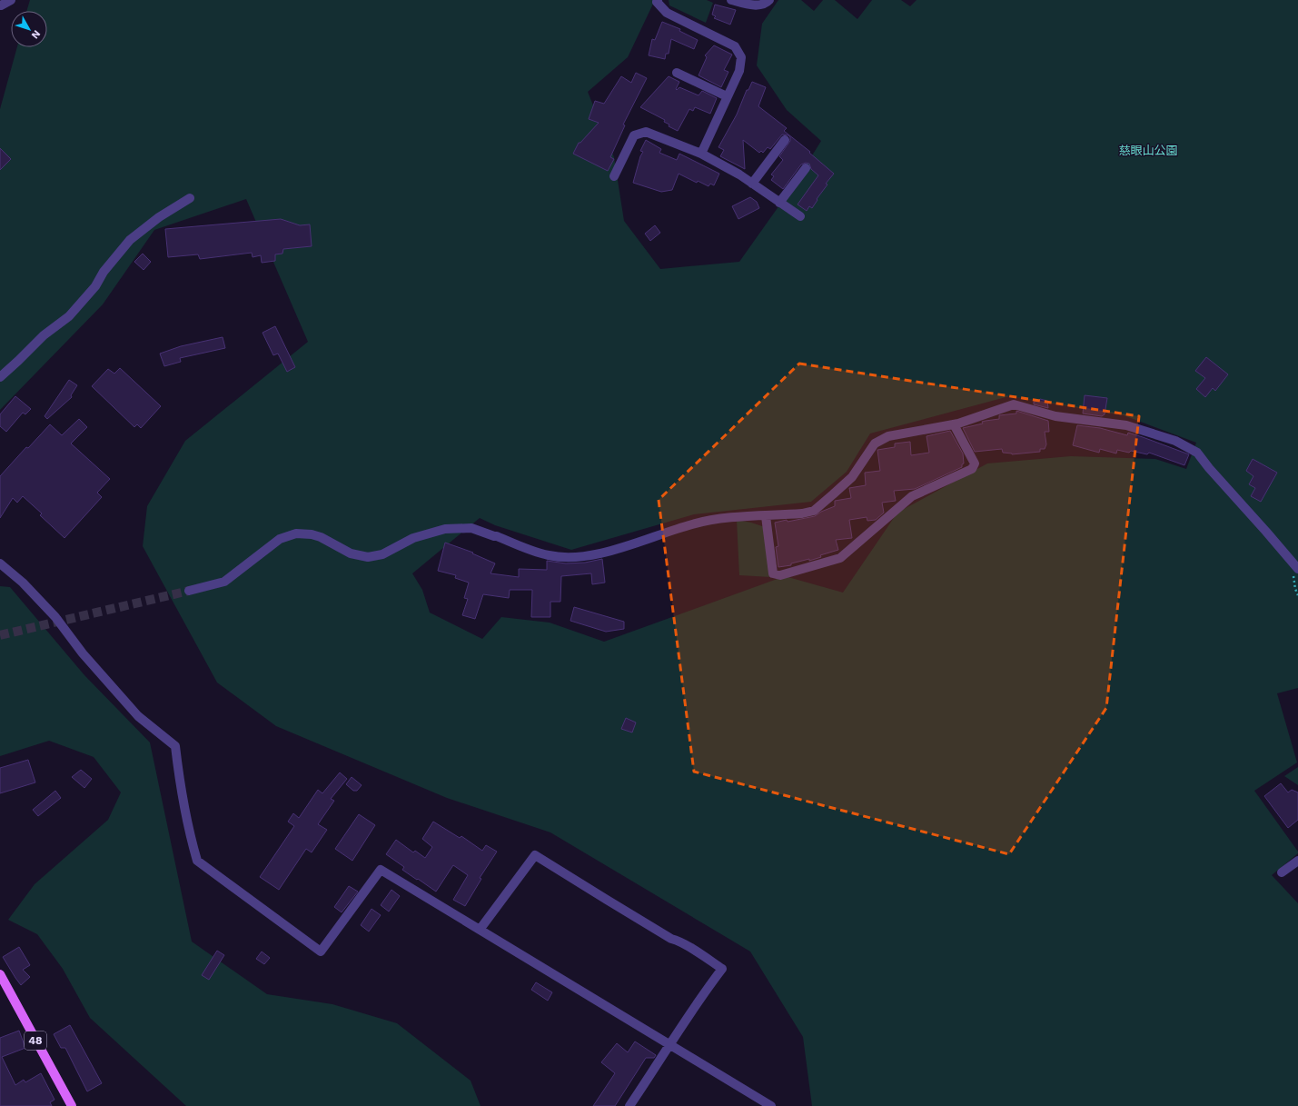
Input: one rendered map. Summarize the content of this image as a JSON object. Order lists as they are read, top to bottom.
{
  "streets": {
    "main road": ["48"]
  },
  "parks": ["慈眼山公園"],
  "north": "bottom right"
}
